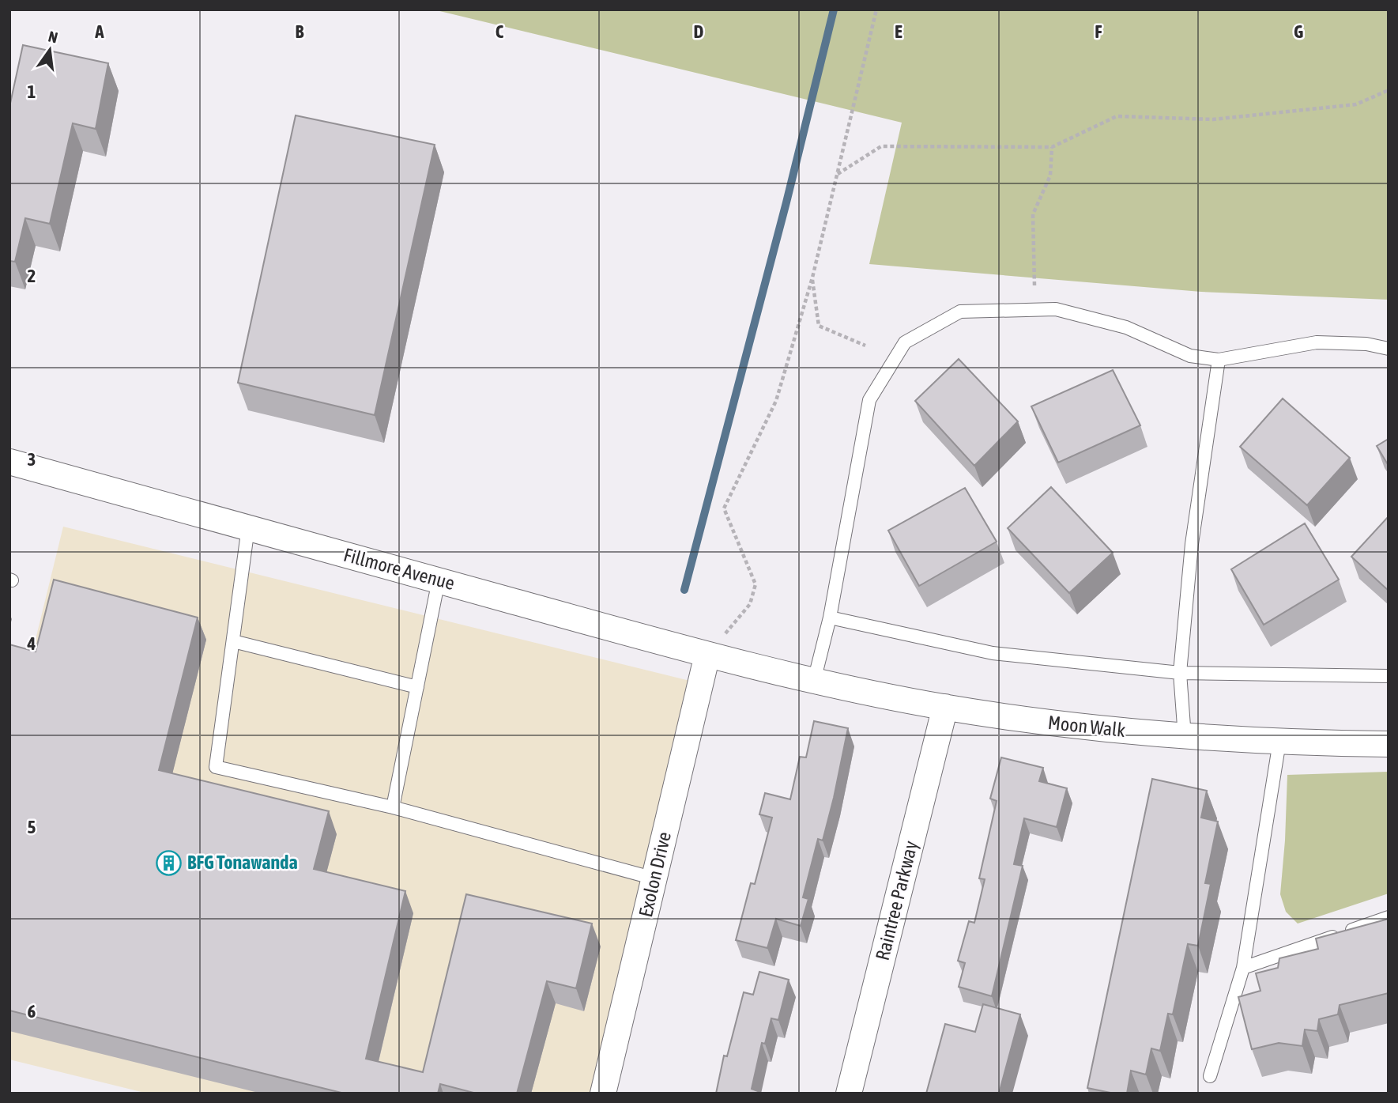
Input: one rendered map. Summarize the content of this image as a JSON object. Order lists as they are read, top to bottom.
{
  "streets": {
    "street": [
      "Fillmore Avenue",
      "Moon Walk",
      "Exolon Drive",
      "Raintree Parkway"
    ]
  },
  "crossings": [
    ["Fillmore Avenue", "Moon Walk"],
    ["Fillmore Avenue", "Exolon Drive"],
    ["Moon Walk", "Raintree Parkway"]
  ],
  "places": {
    "building": ["BFG Tonawanda"]
  },
  "north": "top",
  "grid": {
    "columns": [
      "A",
      "B",
      "C",
      "D",
      "E",
      "F",
      "G"
    ],
    "rows": [
      "1",
      "2",
      "3",
      "4",
      "5",
      "6"
    ]
  }
}
